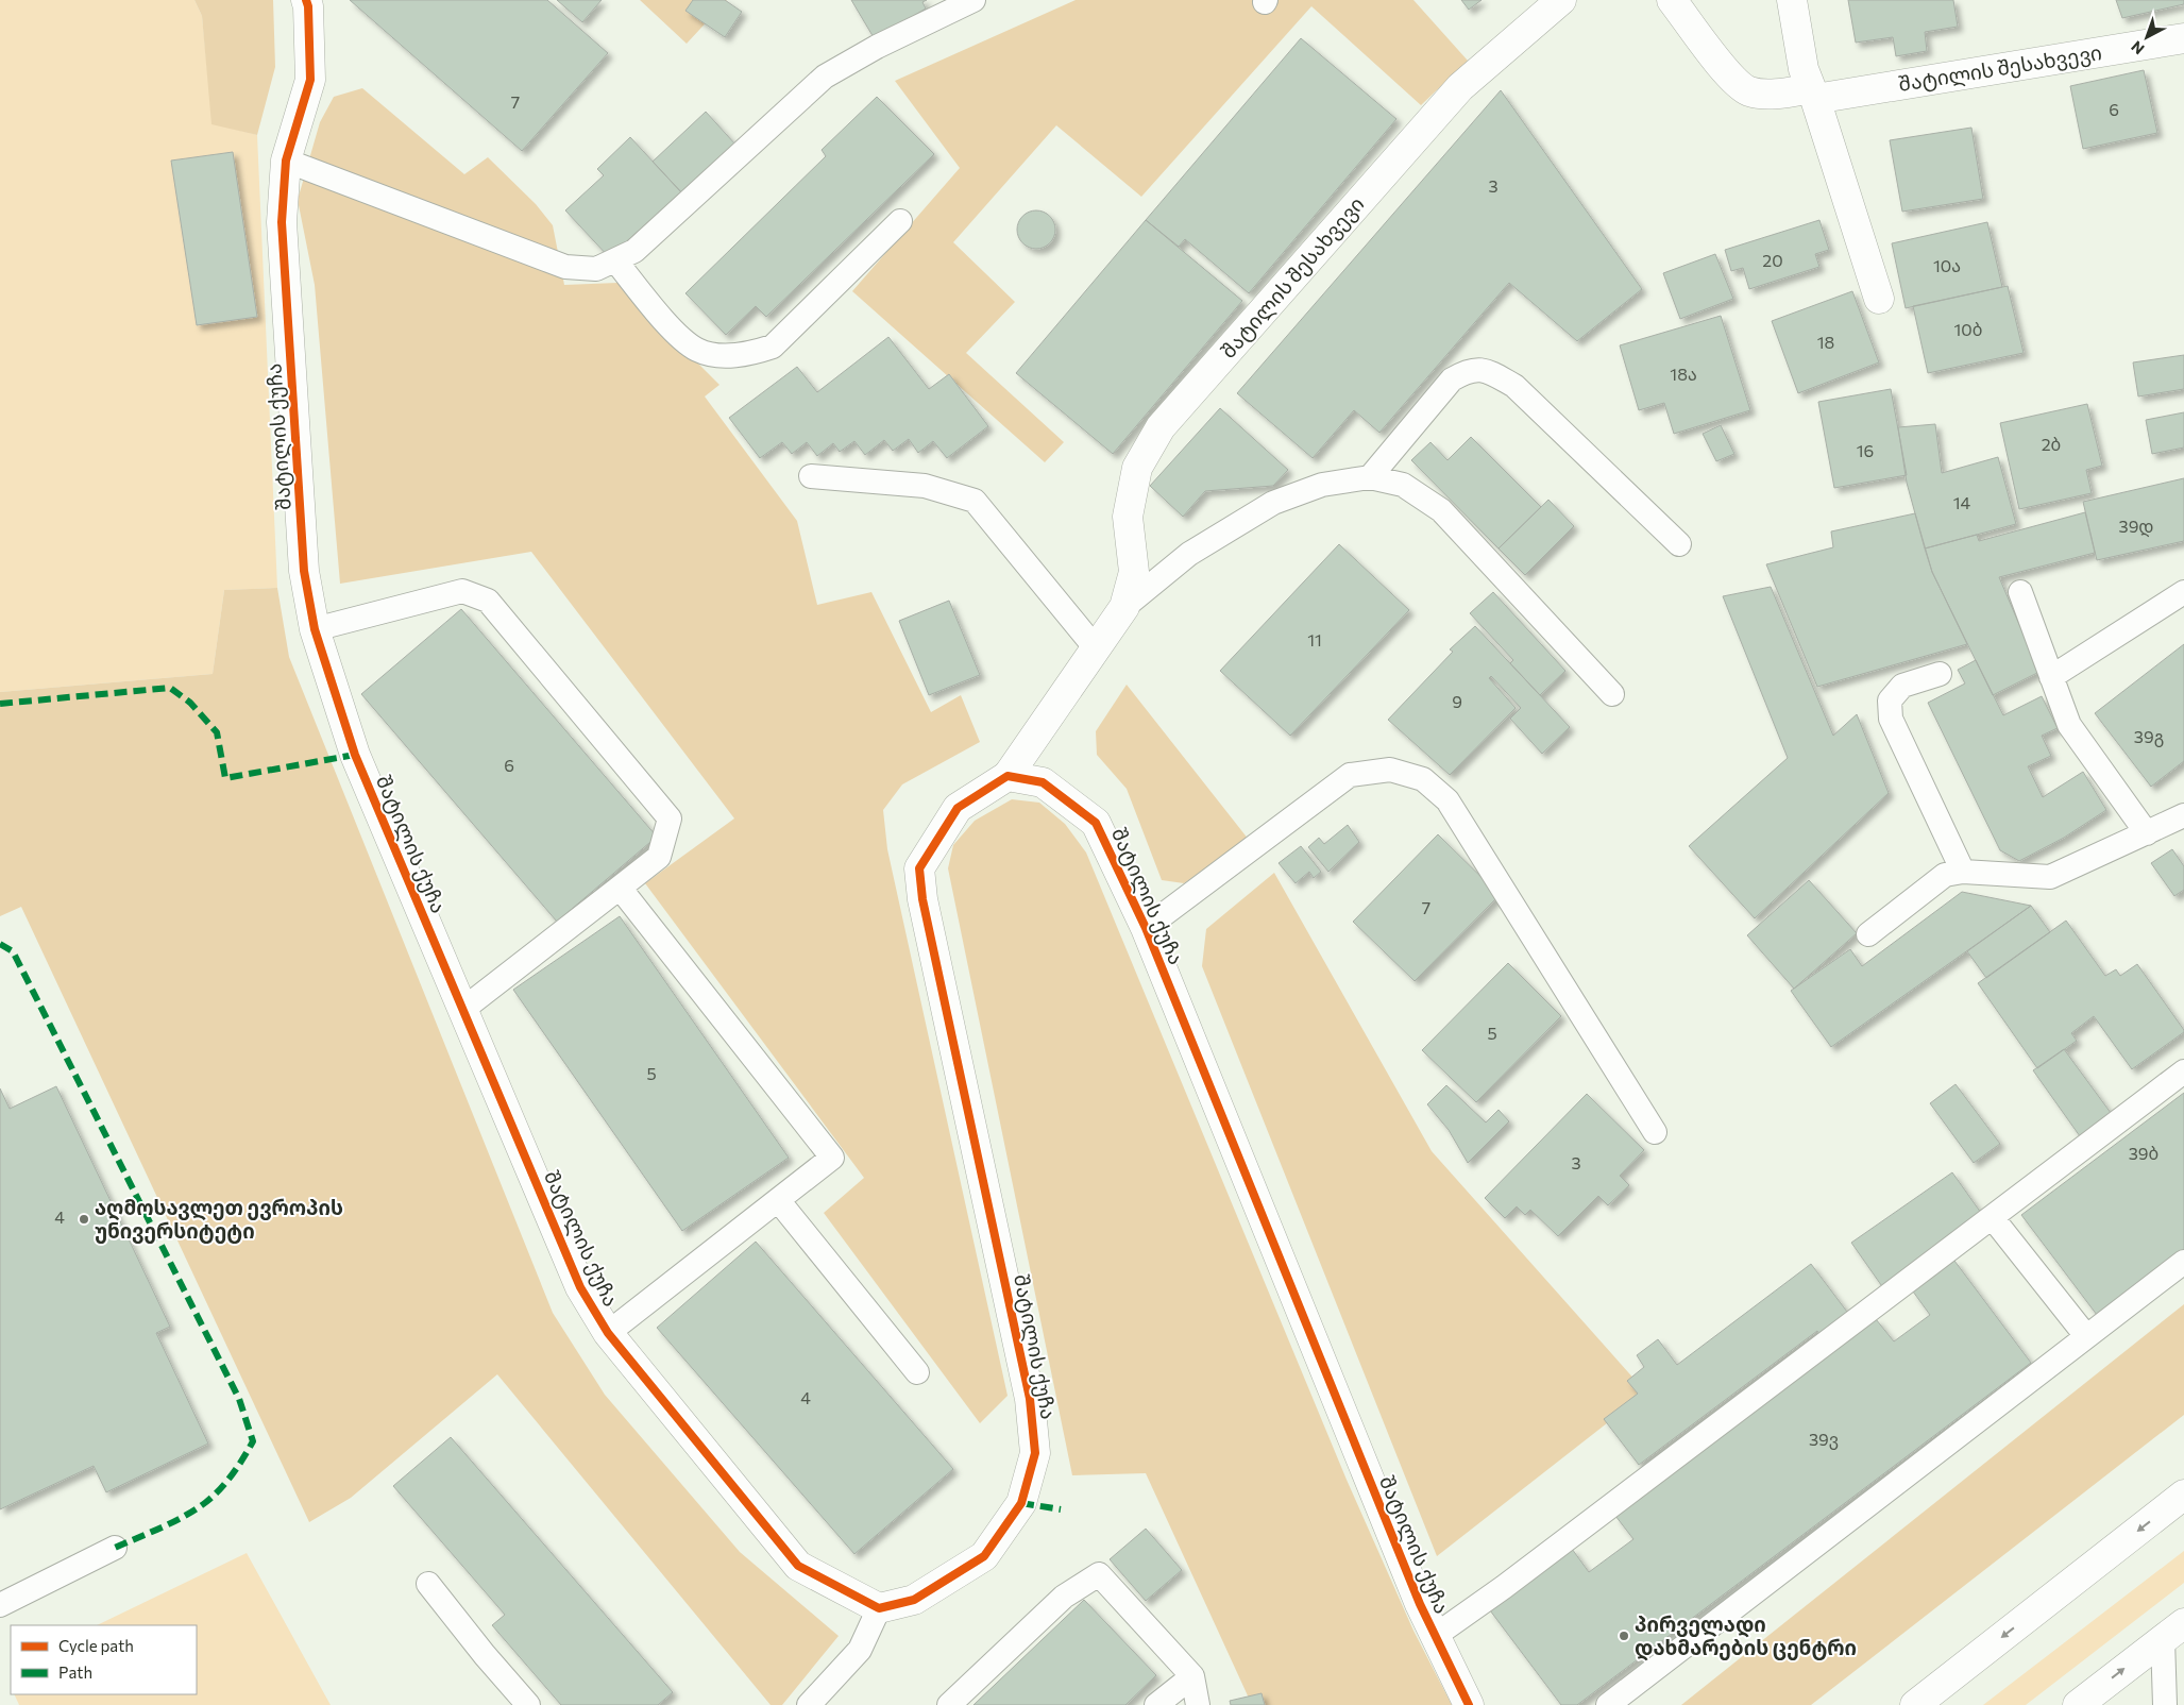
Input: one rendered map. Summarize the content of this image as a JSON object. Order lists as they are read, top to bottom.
{
  "streets": {
    "street": ["შატილის შესახვევი", "შატილის ქუჩა"]
  },
  "crossings": [
    ["შატილის შესახვევი", "შატილის ქუჩა"]
  ],
  "places": ["აღმოსავლეთ ევროპის უნივერსიტეტი", "პირველადი დახმარების ცენტრი"],
  "house_numbers": [
    "7",
    "6",
    "3",
    "20",
    "10ა",
    "10ბ",
    "18",
    "18ა",
    "2ბ",
    "16",
    "14",
    "39დ",
    "11",
    "9",
    "39გ",
    "6",
    "7",
    "5",
    "5",
    "39ბ",
    "3",
    "4",
    "4",
    "39ვ"
  ],
  "legend": ["Cycle path", "Path"],
  "north": "bottom left"
}
